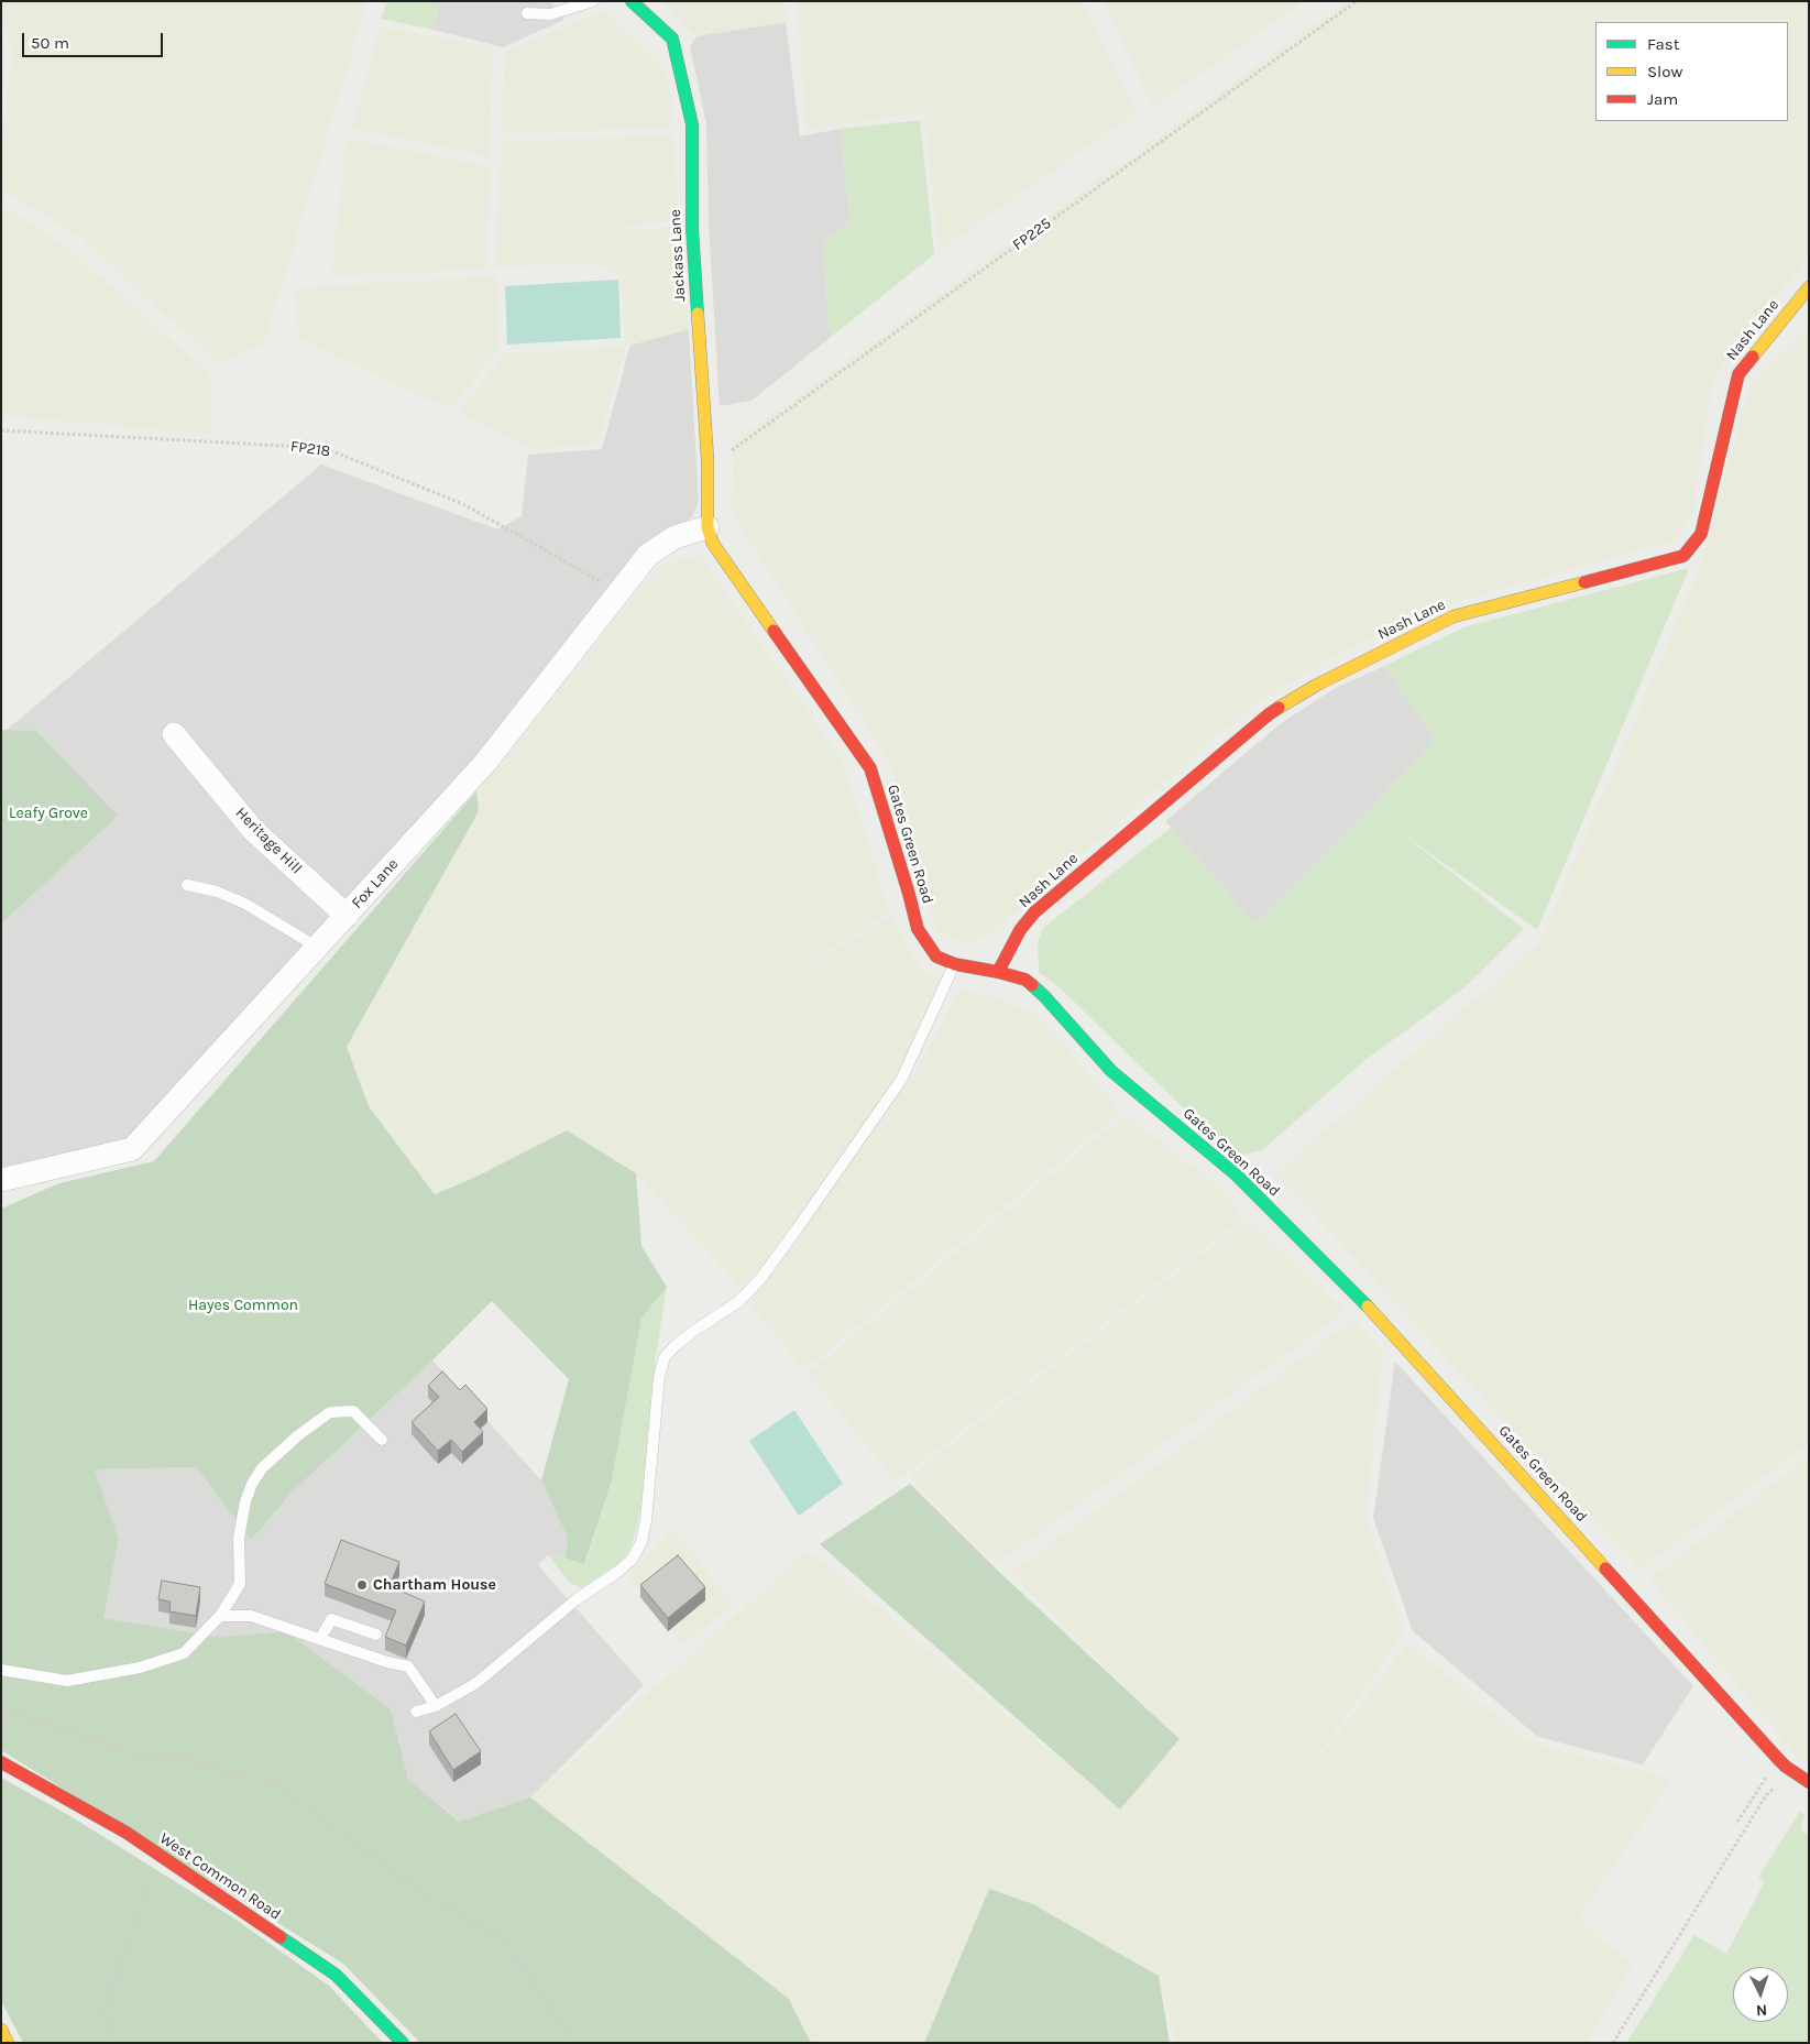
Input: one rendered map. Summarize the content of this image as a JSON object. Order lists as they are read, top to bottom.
{
  "streets": {
    "street": [
      "Jackass Lane",
      "Nash Lane",
      "Heritage Hill",
      "Gates Green Road",
      "Fox Lane",
      "West Common Road"
    ],
    "path": ["FP225", "FP218"]
  },
  "crossings": [
    ["FP225", "Jackass Lane"],
    ["Jackass Lane", "Gates Green Road"],
    ["Jackass Lane", "Fox Lane"],
    ["Nash Lane", "Gates Green Road"],
    ["FP218", "Fox Lane"],
    ["Heritage Hill", "Fox Lane"],
    ["Gates Green Road", "Fox Lane"]
  ],
  "parks": ["Leafy Grove", "Hayes Common"],
  "places": ["Chartham House"],
  "legend": ["Fast", "Slow", "Jam"],
  "scale_bar": "50 m",
  "north": "bottom"
}
